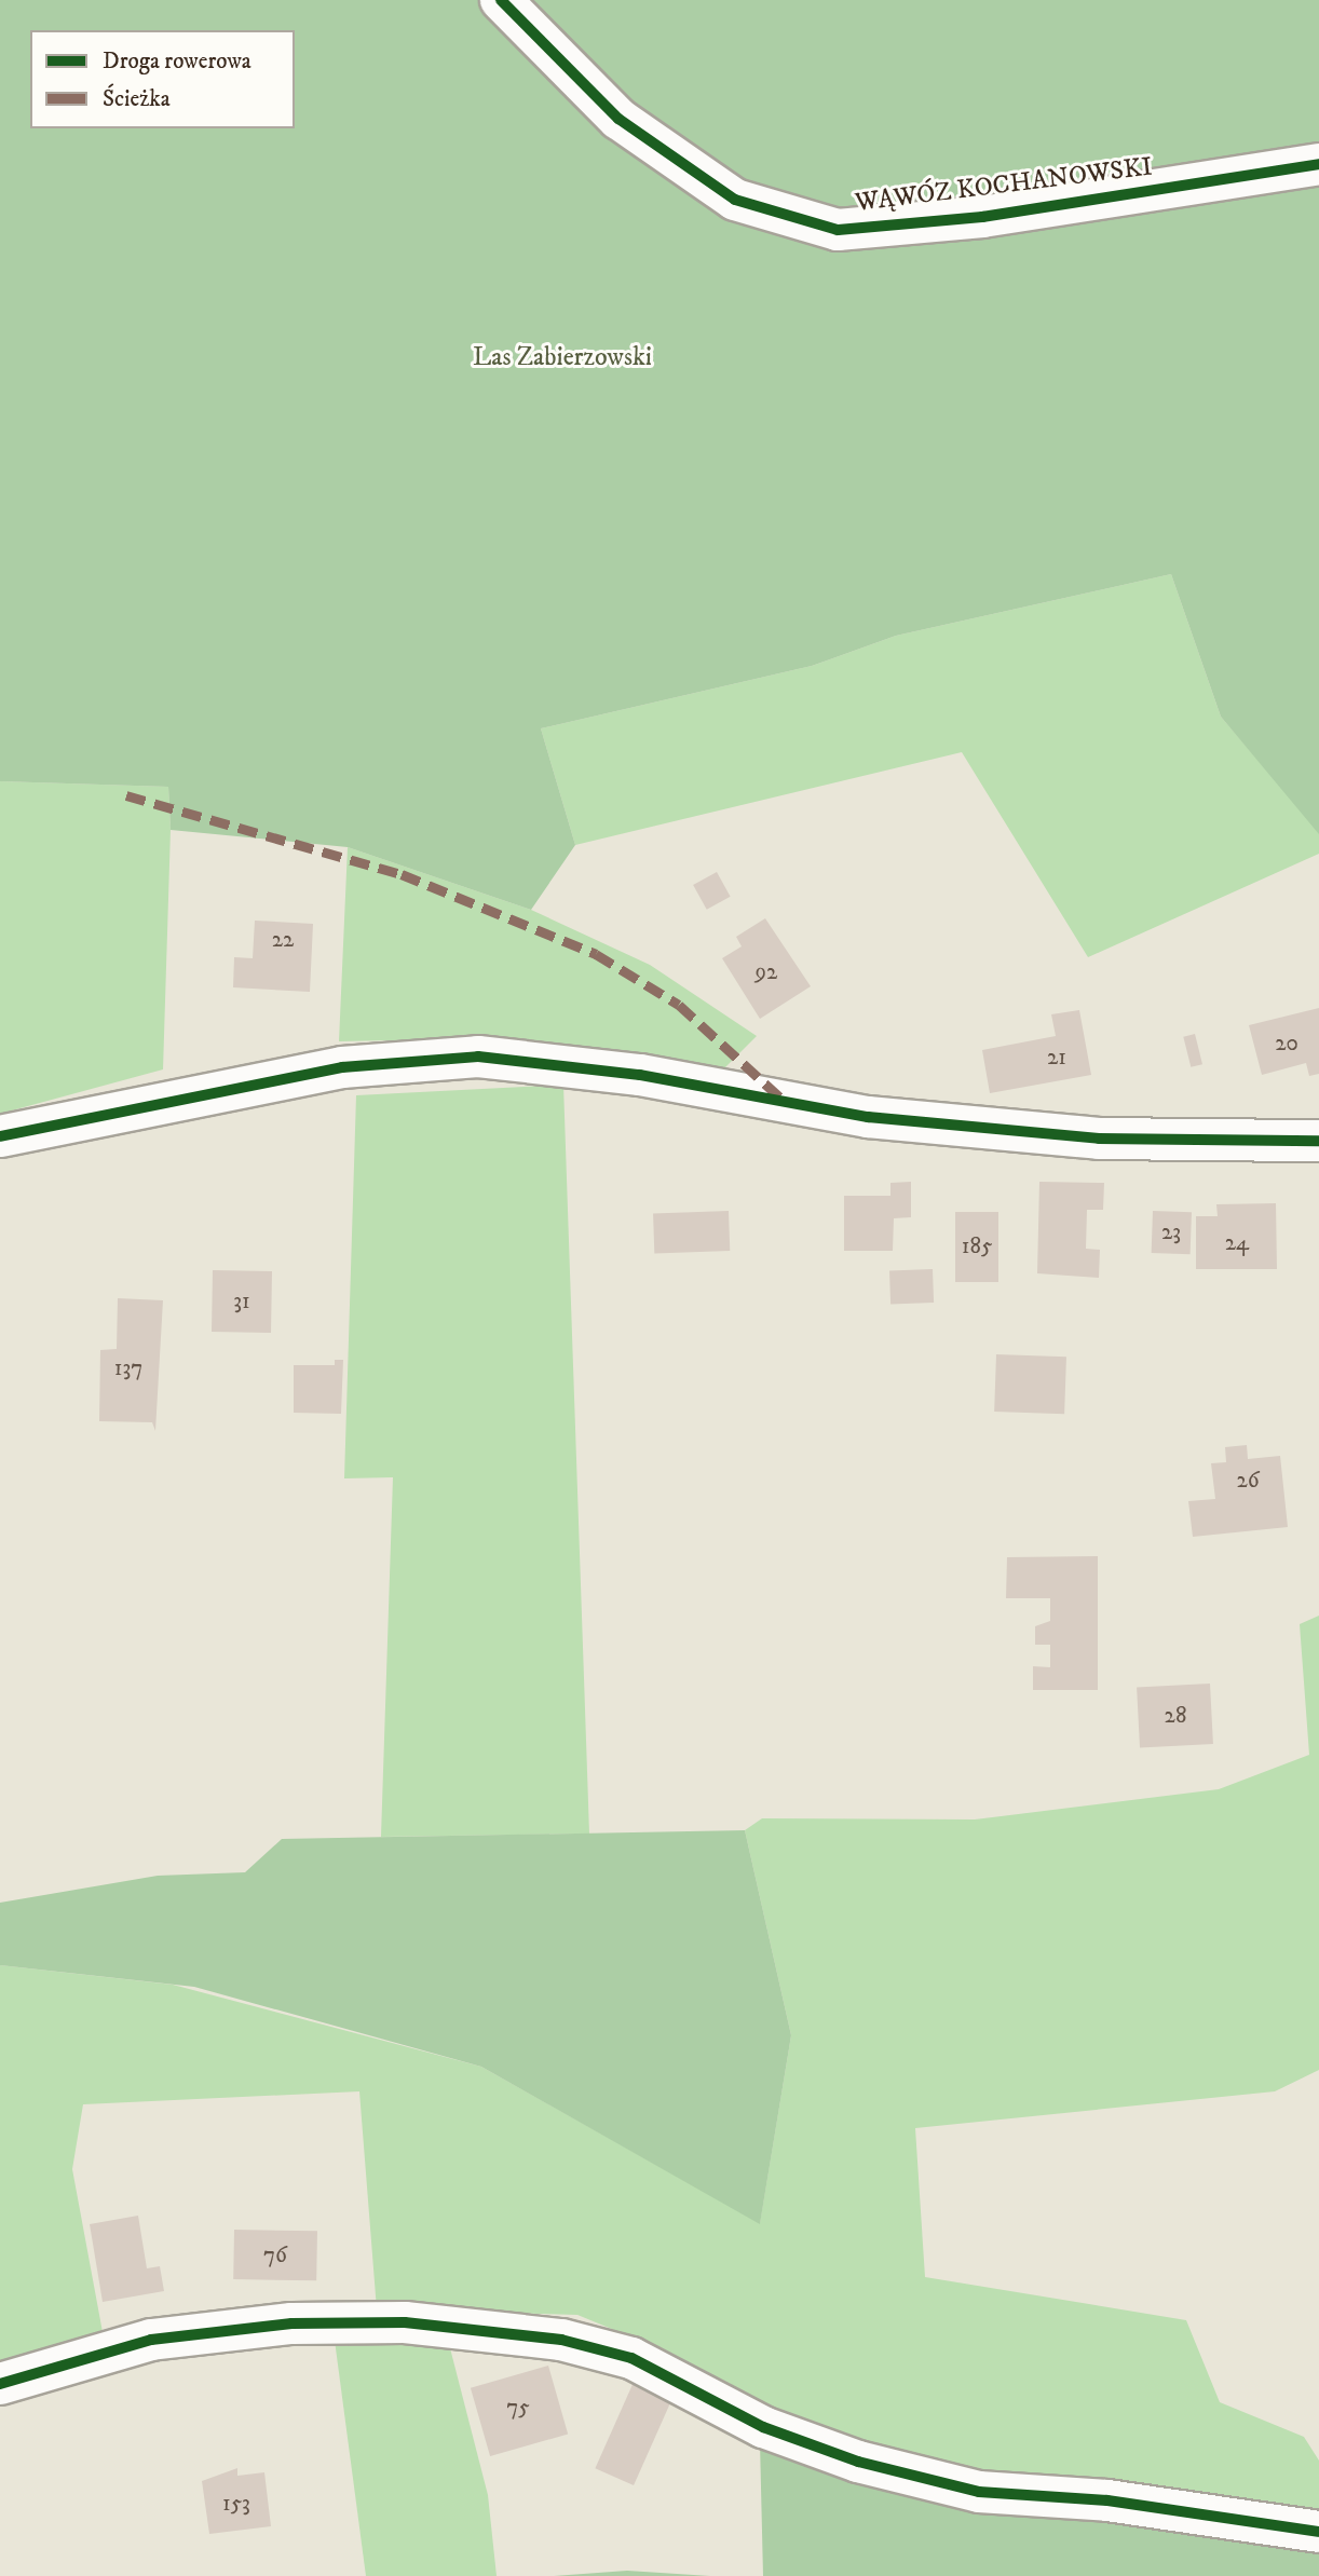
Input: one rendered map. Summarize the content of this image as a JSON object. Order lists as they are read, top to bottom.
{
  "streets": {
    "street": ["WĄWÓZ KOCHANOWSKI"]
  },
  "parks": ["Las Zabierzowski"],
  "house_numbers": [
    "22",
    "92",
    "20",
    "21",
    "23",
    "24",
    "185",
    "31",
    "137",
    "26",
    "28",
    "76",
    "75",
    "153"
  ],
  "legend": ["Droga rowerowa", "Ścieżka"]
}
